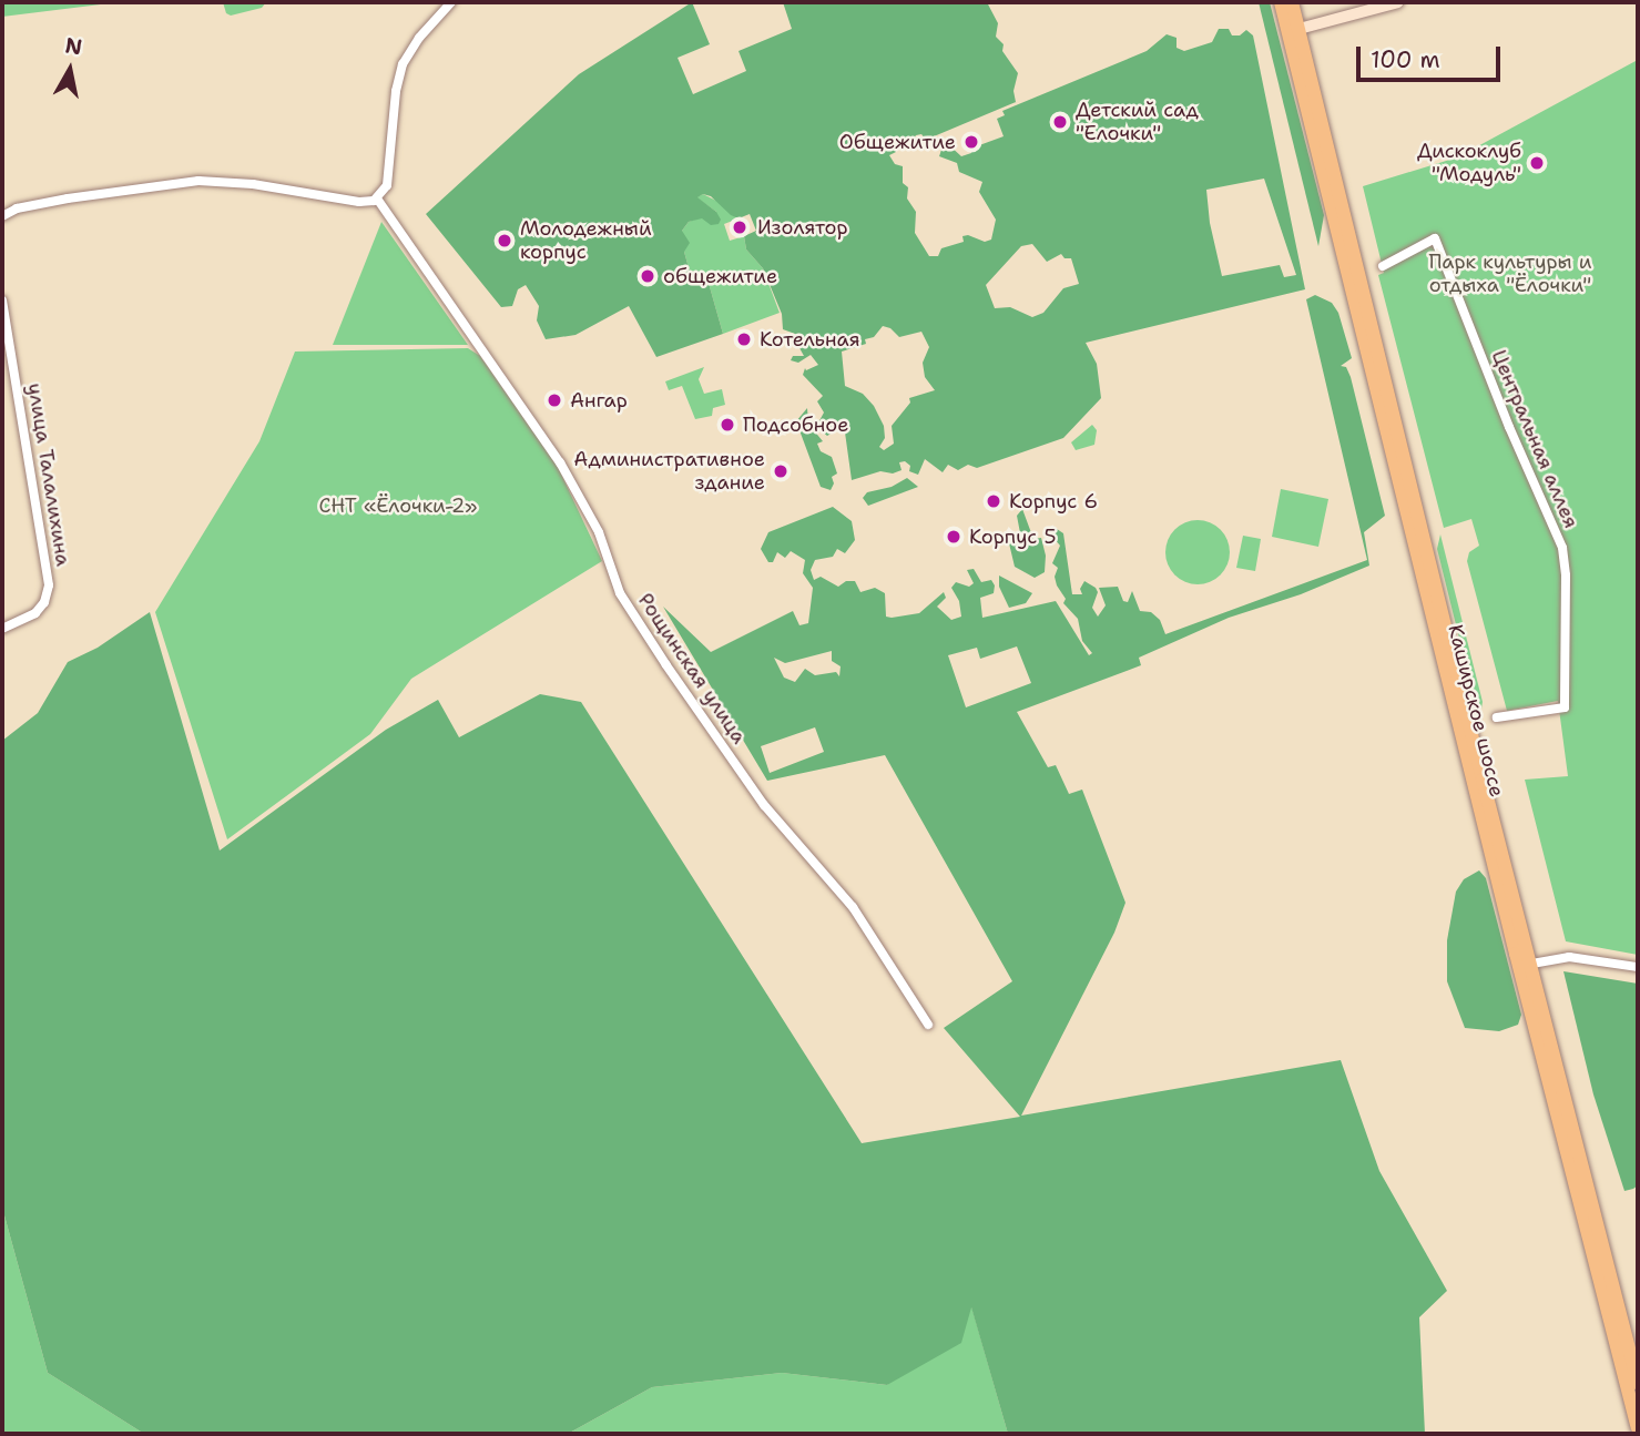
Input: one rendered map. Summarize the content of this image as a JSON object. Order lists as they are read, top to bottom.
{
  "streets": {
    "main road": ["Каширское шоссе"],
    "street": ["Центральная аллея", "улица Талалихина", "Рощинская улица"]
  },
  "parks": ["Парк культуры и отдыха \"Ёлочки\"", "СНТ «Ёлочки-2»"],
  "places": [
    "Детский сад \"Елочки\"",
    "Общежитие",
    "Дискоклуб \"Модуль\"",
    "Изолятор",
    "Молодежный корпус",
    "общежитие",
    "Котельная",
    "Ангар",
    "Подсобное",
    "Административное здание",
    "Корпус 6",
    "Корпус 5"
  ],
  "scale_bar": "100 m",
  "north": "top"
}
